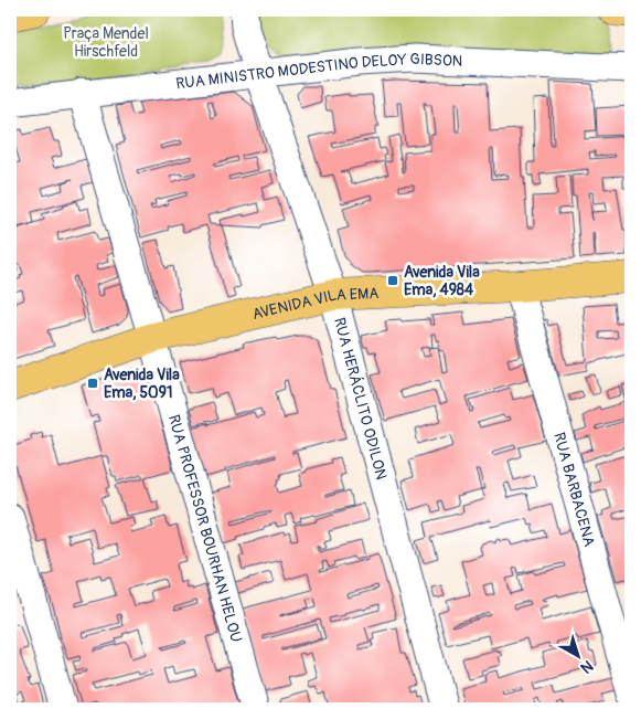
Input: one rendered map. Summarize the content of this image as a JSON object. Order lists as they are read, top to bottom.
{
  "streets": {
    "main road": ["AVENIDA VILA EMA"],
    "street": [
      "RUA MINISTRO MODESTINO DELOY GIBSON",
      "RUA HERÁCLITO ODILON",
      "RUA BARBACENA",
      "RUA PROFESSOR BOURHAN HELOU"
    ]
  },
  "crossings": [
    ["RUA MINISTRO MODESTINO DELOY GIBSON", "RUA HERÁCLITO ODILON"],
    ["RUA MINISTRO MODESTINO DELOY GIBSON", "RUA PROFESSOR BOURHAN HELOU"],
    ["AVENIDA VILA EMA", "RUA HERÁCLITO ODILON"],
    ["AVENIDA VILA EMA", "RUA BARBACENA"],
    ["AVENIDA VILA EMA", "RUA PROFESSOR BOURHAN HELOU"]
  ],
  "parks": ["Praça Mendel Hirschfeld"],
  "places": {
    "transit": ["Avenida Vila Ema, 4984", "Avenida Vila Ema, 5091"]
  },
  "north": "bottom right"
}
